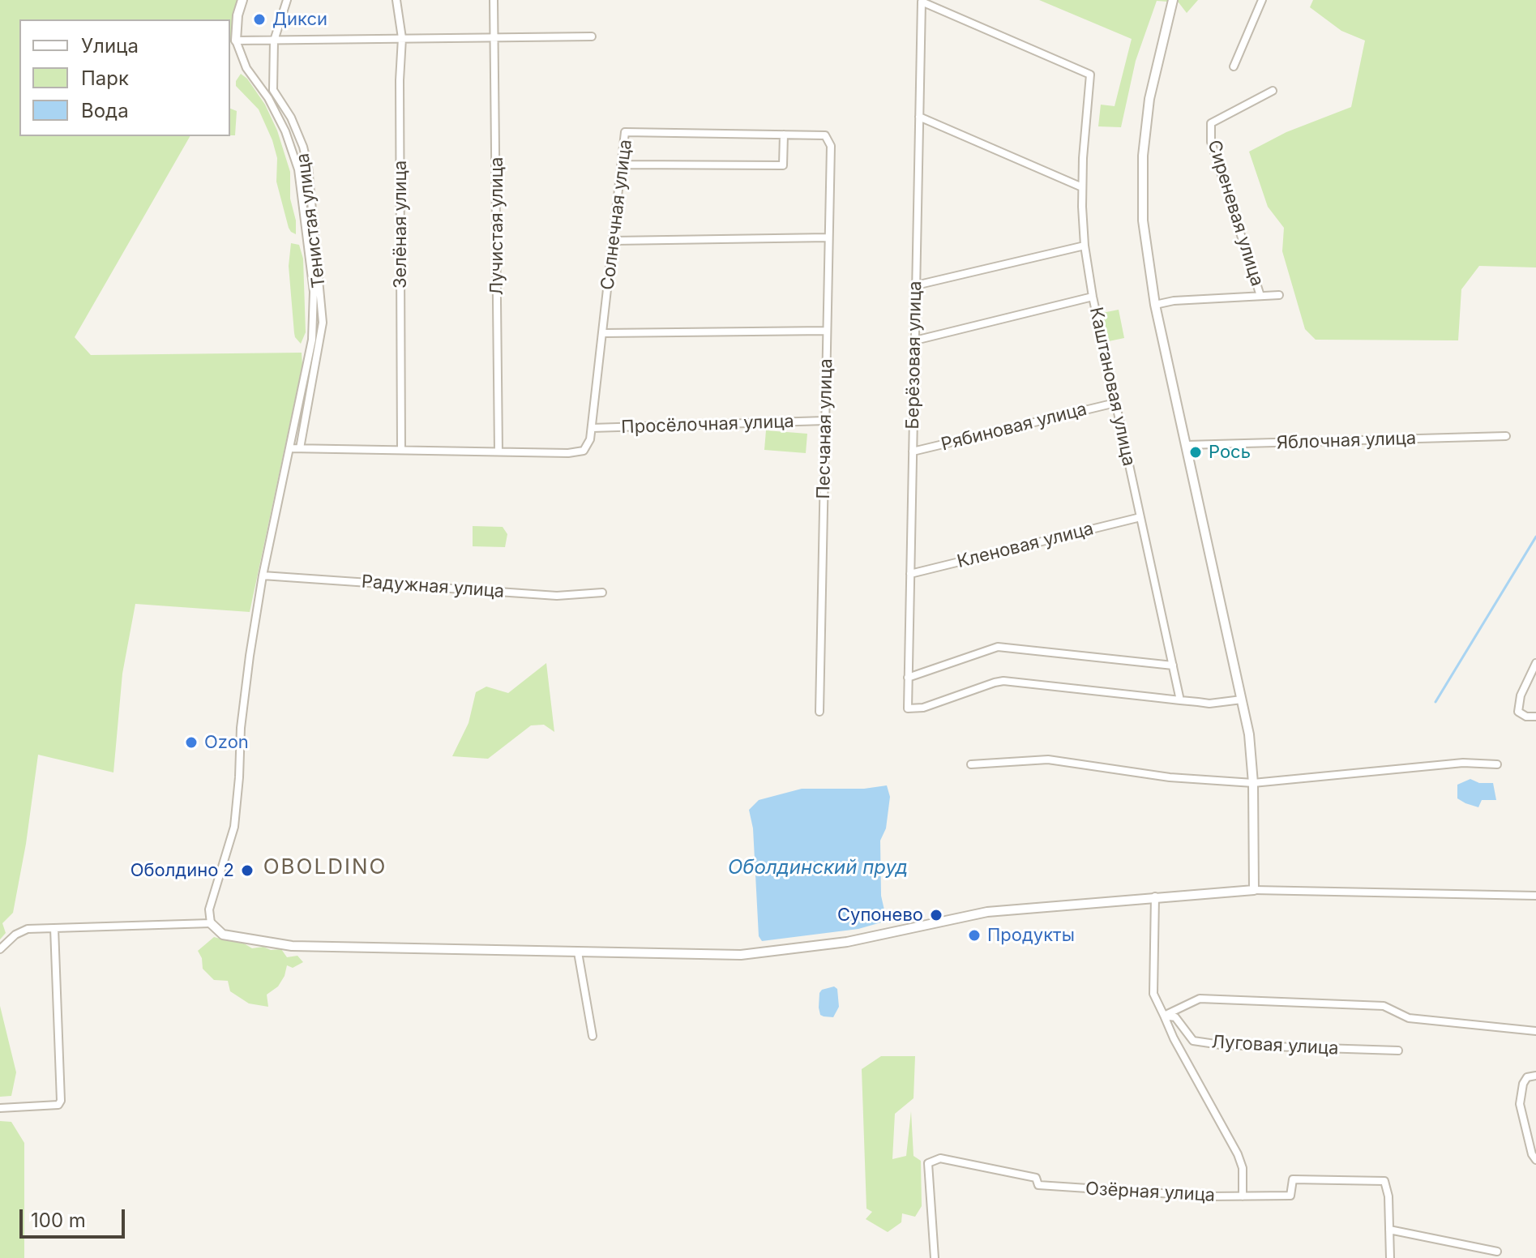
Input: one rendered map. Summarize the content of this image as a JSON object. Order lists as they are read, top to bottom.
{
  "streets": {
    "street": [
      "Сиреневая улица",
      "Солнечная улица",
      "Тенистая улица",
      "Зелёная улица",
      "Лучистая улица",
      "Берёзовая улица",
      "Каштановая улица",
      "Просёлочная улица",
      "Рябиновая улица",
      "Песчаная улица",
      "Яблочная улица",
      "Кленовая улица",
      "Радужная улица",
      "Луговая улица",
      "Озёрная улица"
    ]
  },
  "crossings": [
    ["Солнечная улица", "Лучистая улица"],
    ["Солнечная улица", "Просёлочная улица"],
    ["Солнечная улица", "Песчаная улица"],
    ["Берёзовая улица", "Каштановая улица"],
    ["Берёзовая улица", "Рябиновая улица"],
    ["Берёзовая улица", "Кленовая улица"],
    ["Каштановая улица", "Рябиновая улица"],
    ["Каштановая улица", "Кленовая улица"],
    ["Просёлочная улица", "Песчаная улица"]
  ],
  "districts": ["OBOLDINO"],
  "water": ["Оболдинский пруд"],
  "places": [
    "Дикси",
    "Рось",
    "Ozon",
    "Оболдино 2",
    "Супонево",
    "Продукты"
  ],
  "legend": ["Улица", "Парк", "Вода"],
  "scale_bar": "100 m"
}
